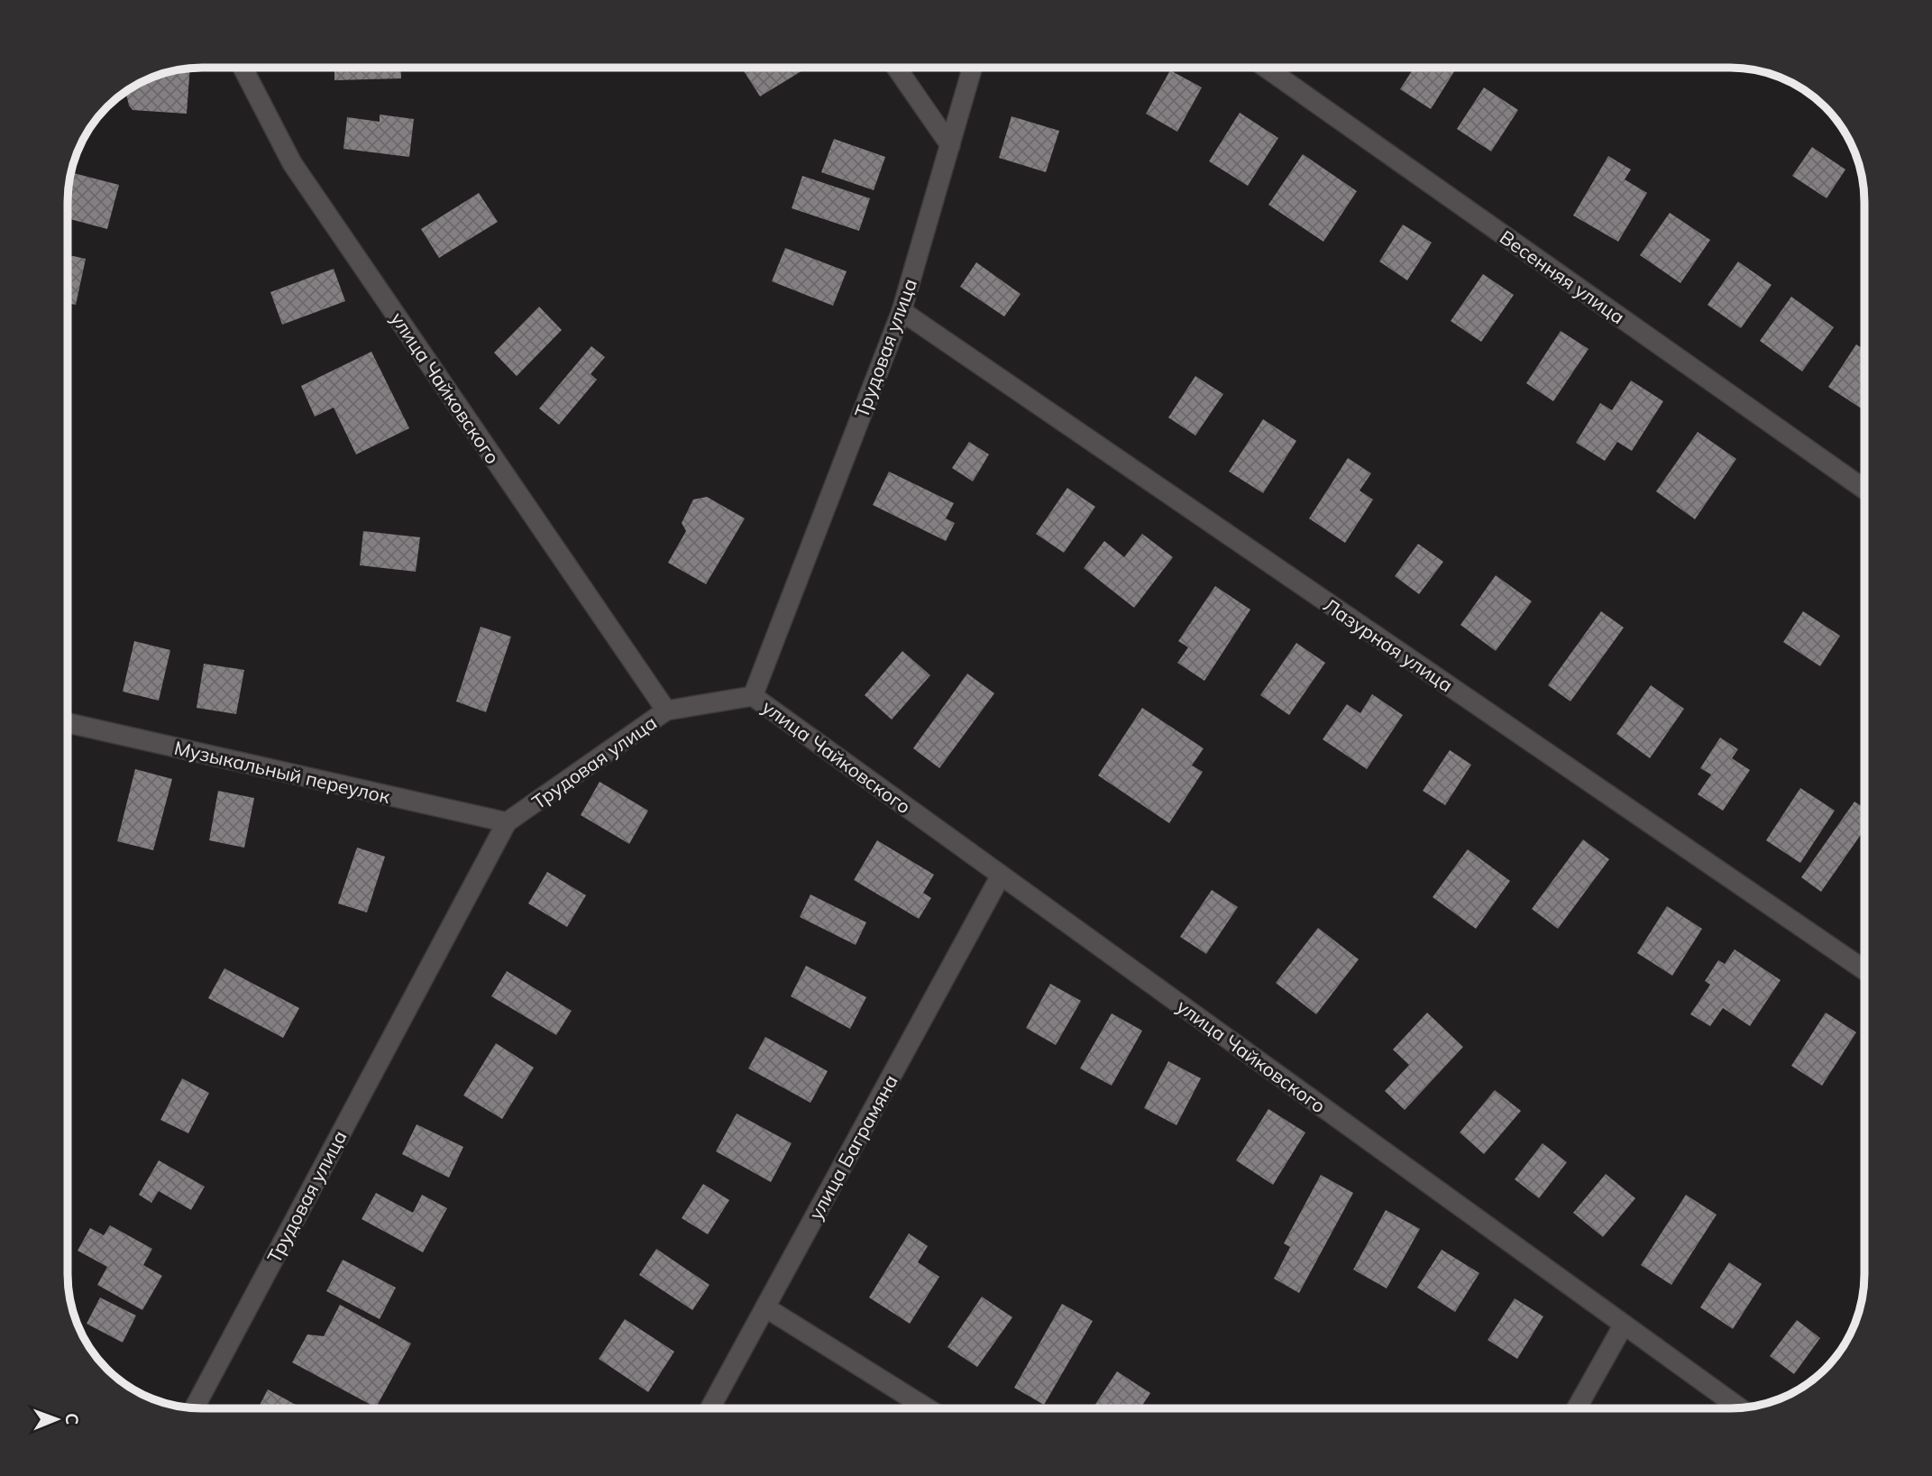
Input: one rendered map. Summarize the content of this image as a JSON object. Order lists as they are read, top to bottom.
{
  "streets": {
    "street": [
      "Весенняя улица",
      "Трудовая улица",
      "улица Чайковского",
      "Лазурная улица",
      "Музыкальный переулок",
      "улица Баграмяна"
    ]
  },
  "crossings": [
    ["Трудовая улица", "улица Чайковского"],
    ["Трудовая улица", "Лазурная улица"],
    ["Трудовая улица", "Музыкальный переулок"],
    ["улица Чайковского", "улица Баграмяна"]
  ],
  "north": "right"
}
